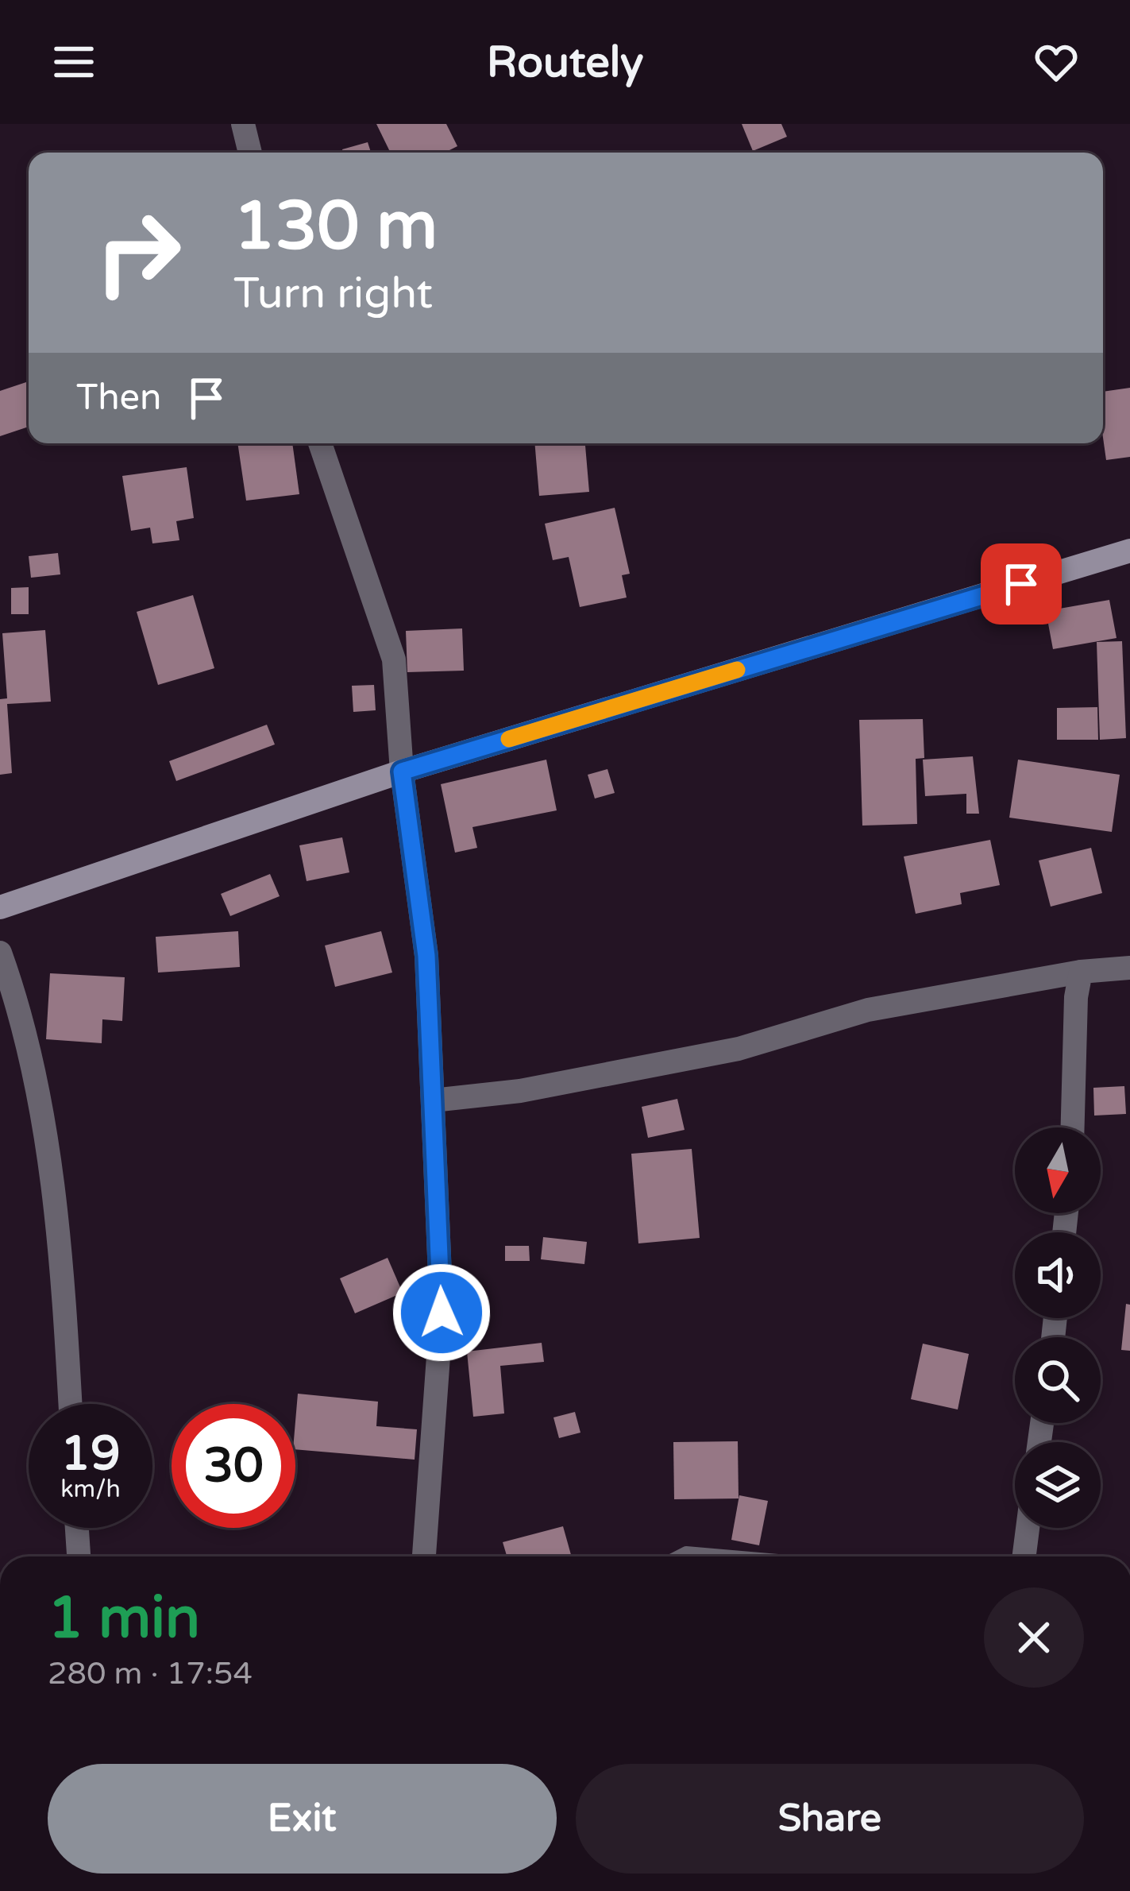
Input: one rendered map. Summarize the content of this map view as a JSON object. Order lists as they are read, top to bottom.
{
  "north": "bottom",
  "page": {
    "header": "Routely",
    "turn": ["130 m", "Turn right"],
    "then": "Then",
    "speed": "19 km/h",
    "limit": "30",
    "heading": ["1 min", "280 m · 17:54"],
    "buttons": ["Exit", "Share"]
  }
}
